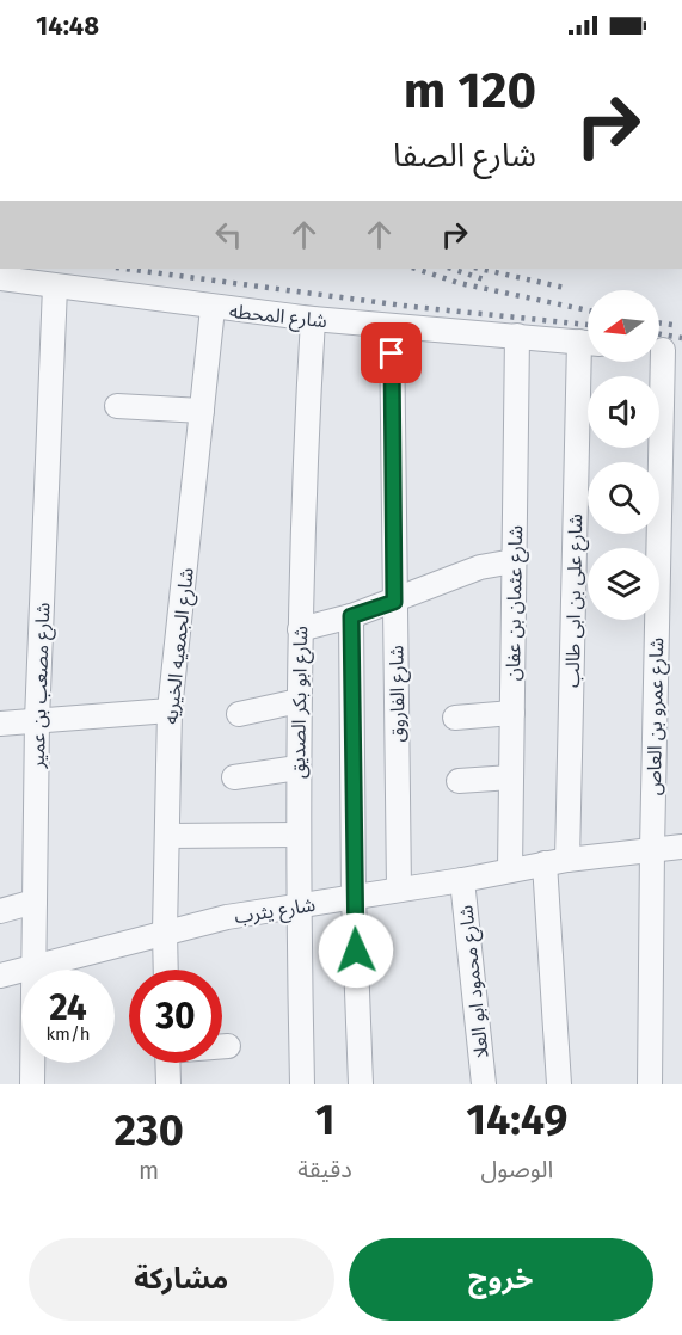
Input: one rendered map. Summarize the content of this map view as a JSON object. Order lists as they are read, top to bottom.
{
  "streets": {
    "street": [
      "شارع المحطه",
      "شارع على بن ابى طالب",
      "شارع عثمان بن عفان",
      "شارع الجمعيه الخيريه",
      "شارع مصعب بن عمير",
      "شارع الفاروق",
      "شارع ابو بكر الصديق",
      "شارع عمرو بن العاص",
      "شارع يثرب",
      "شارع محمود ابو العلا"
    ]
  },
  "crossings": [
    ["شارع المحطه", "شارع عثمان بن عفان"],
    ["شارع المحطه", "شارع الجمعيه الخيريه"],
    ["شارع المحطه", "شارع مصعب بن عمير"],
    ["شارع المحطه", "شارع الفاروق"],
    ["شارع المحطه", "شارع ابو بكر الصديق"],
    ["شارع على بن ابى طالب", "شارع يثرب"],
    ["شارع عثمان بن عفان", "شارع يثرب"],
    ["شارع الجمعيه الخيريه", "شارع يثرب"],
    ["شارع مصعب بن عمير", "شارع يثرب"],
    ["شارع الفاروق", "شارع يثرب"],
    ["شارع ابو بكر الصديق", "شارع يثرب"],
    ["شارع عمرو بن العاص", "شارع يثرب"],
    ["شارع يثرب", "شارع محمود ابو العلا"]
  ],
  "north": "left",
  "page": {
    "status": "14:48",
    "turn": ["120 m", "شارع الصفا"],
    "speed": "24 km/h",
    "limit": "30",
    "eta": [
      "14:49",
      "الوصول",
      "1",
      "دقيقة",
      "230",
      "m"
    ],
    "buttons": ["خروج", "مشاركة"]
  }
}
